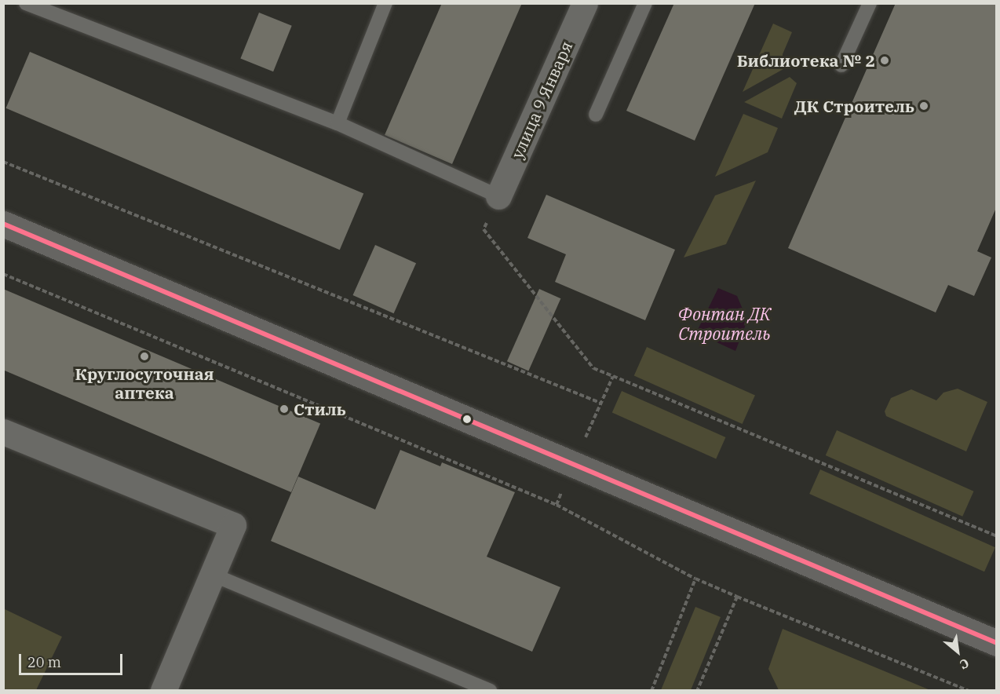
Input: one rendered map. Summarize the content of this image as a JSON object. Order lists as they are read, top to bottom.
{
  "streets": {
    "street": ["улица 9 Января"]
  },
  "water": ["Фонтан ДК Строитель"],
  "places": [
    "Библиотека № 2",
    "ДК Строитель",
    "Круглосуточная аптека",
    "Стиль"
  ],
  "scale_bar": "20 m",
  "north": "bottom right"
}
